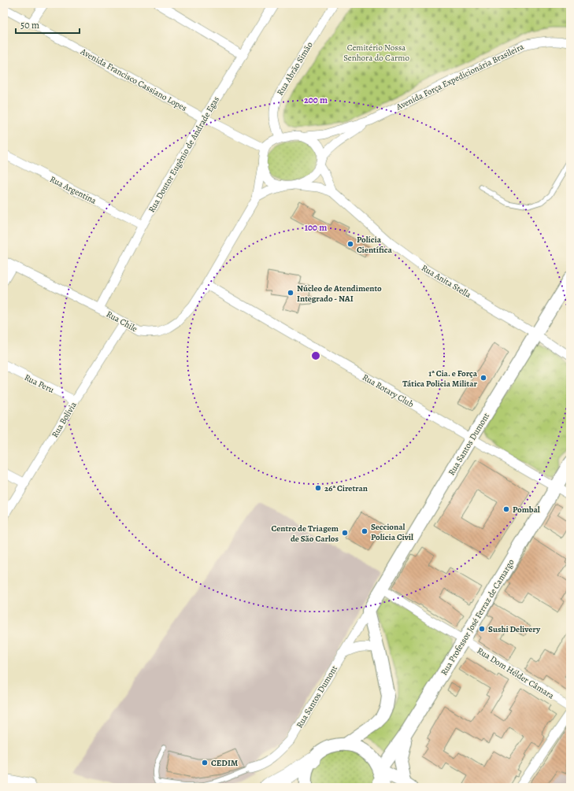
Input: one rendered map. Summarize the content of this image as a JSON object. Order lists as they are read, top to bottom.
{
  "streets": {
    "street": [
      "Rua Abrão Simão",
      "Avenida Força Expedicionária Brasileira",
      "Avenida Francisco Cassiano Lopes",
      "Rua Doutor Eugênio de Andrade Egas",
      "Rua Argentina",
      "Rua Anita Stella",
      "Rua Chile",
      "Rua Peru",
      "Rua Rotary Club",
      "Rua Bolívia",
      "Rua Santos Dumont",
      "Rua Professor José Ferraz de Camargo",
      "Rua Dom Hélder Câmara"
    ]
  },
  "crossings": [
    ["Rua Abrão Simão", "Avenida Força Expedicionária Brasileira"],
    ["Rua Abrão Simão", "Avenida Francisco Cassiano Lopes"],
    ["Avenida Força Expedicionária Brasileira", "Avenida Francisco Cassiano Lopes"],
    ["Avenida Francisco Cassiano Lopes", "Rua Doutor Eugênio de Andrade Egas"],
    ["Rua Doutor Eugênio de Andrade Egas", "Rua Argentina"],
    ["Rua Doutor Eugênio de Andrade Egas", "Rua Chile"],
    ["Rua Anita Stella", "Rua Santos Dumont"],
    ["Rua Chile", "Rua Rotary Club"],
    ["Rua Chile", "Rua Bolívia"],
    ["Rua Peru", "Rua Bolívia"],
    ["Rua Rotary Club", "Rua Santos Dumont"],
    ["Rua Rotary Club", "Rua Professor José Ferraz de Camargo"],
    ["Rua Santos Dumont", "Rua Dom Hélder Câmara"],
    ["Rua Professor José Ferraz de Camargo", "Rua Dom Hélder Câmara"]
  ],
  "parks": ["Cemitério Nossa Senhora do Carmo"],
  "places": [
    "Polícia Científica",
    "Núcleo de Atendimento Integrado - NAI",
    "1ª Cia. e Força Tática Policia Militar",
    "26ª Ciretran",
    "Pombal",
    "Seccional Polícia Civil",
    "Centro de Triagem de São Carlos",
    "Sushi Delivery",
    "CEDIM"
  ],
  "scale_bar": "50 m",
  "rings": ["200 m", "100 m"]
}
